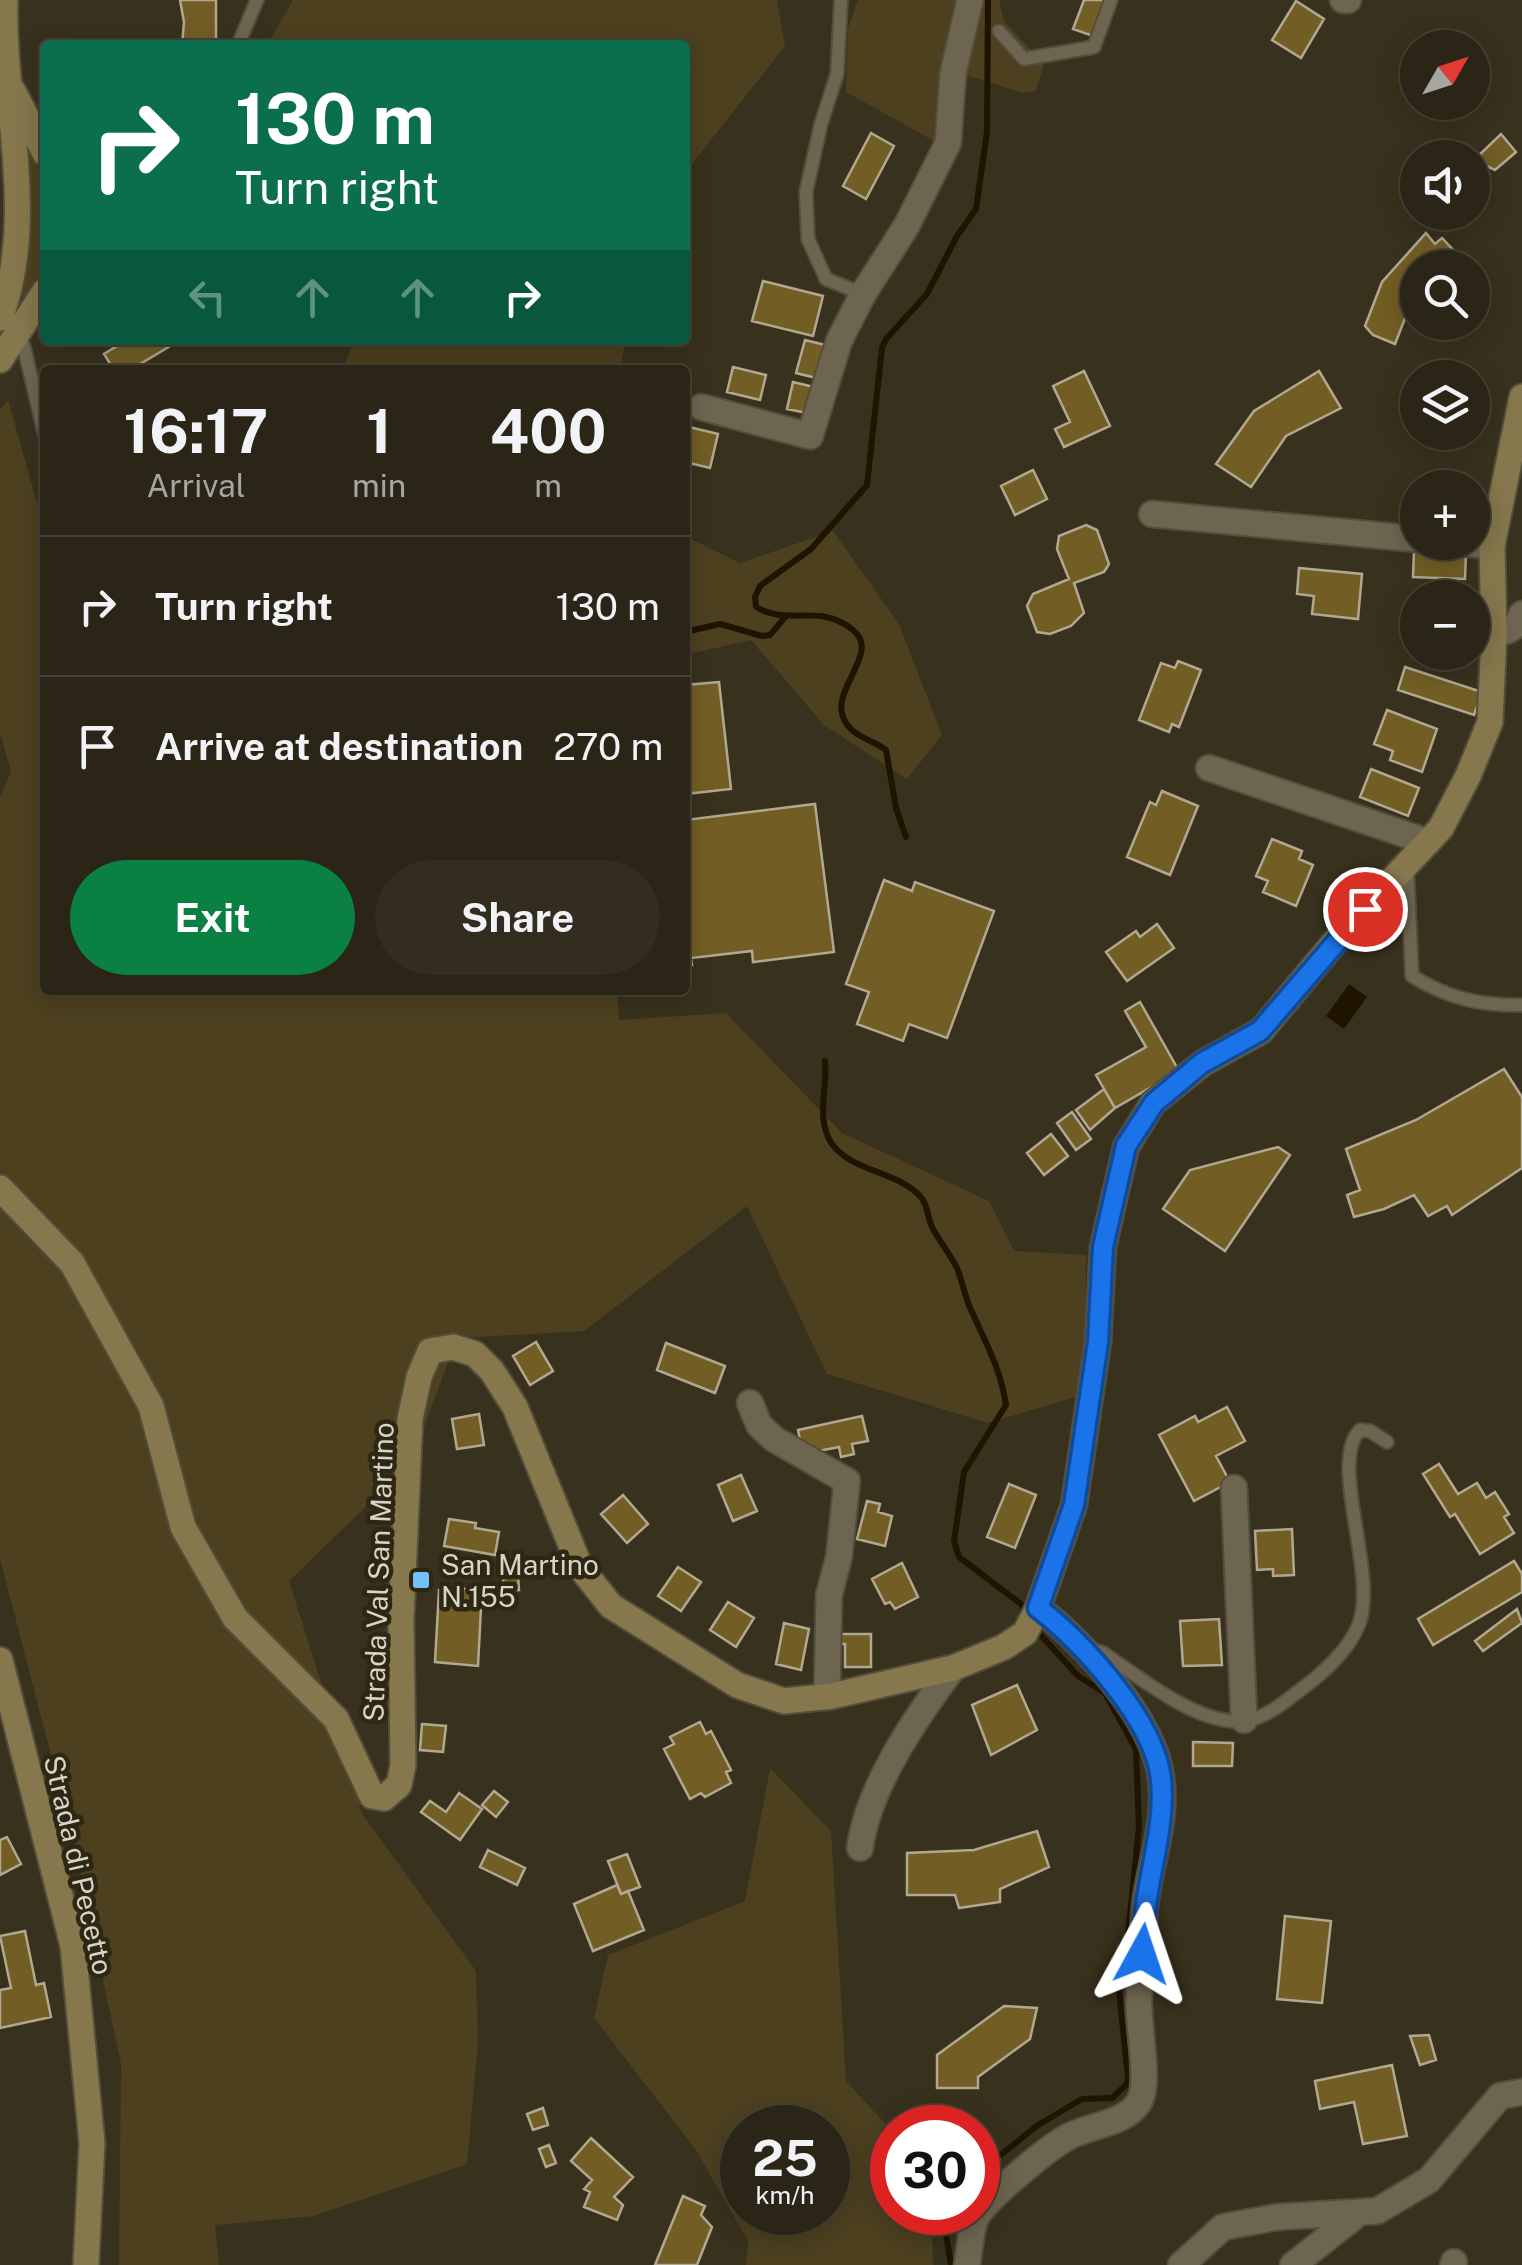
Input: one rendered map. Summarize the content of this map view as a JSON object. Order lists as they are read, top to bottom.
{
  "streets": {
    "street": ["Strada Val San Martino", "Strada di Pecetto"]
  },
  "places": {
    "transit": ["San Martino N.155"]
  },
  "north": "top right",
  "page": {
    "map_buttons": ["+", "−"],
    "turn": ["130 m", "Turn right"],
    "eta": [
      "16:17",
      "Arrival",
      "1",
      "min",
      "400",
      "m"
    ],
    "list": [
      {
        "name": "Turn right",
        "value": "130 m"
      },
      {
        "name": "Arrive at destination",
        "value": "270 m"
      }
    ],
    "buttons": ["Exit", "Share"],
    "speed": "25 km/h",
    "limit": "30"
  }
}
